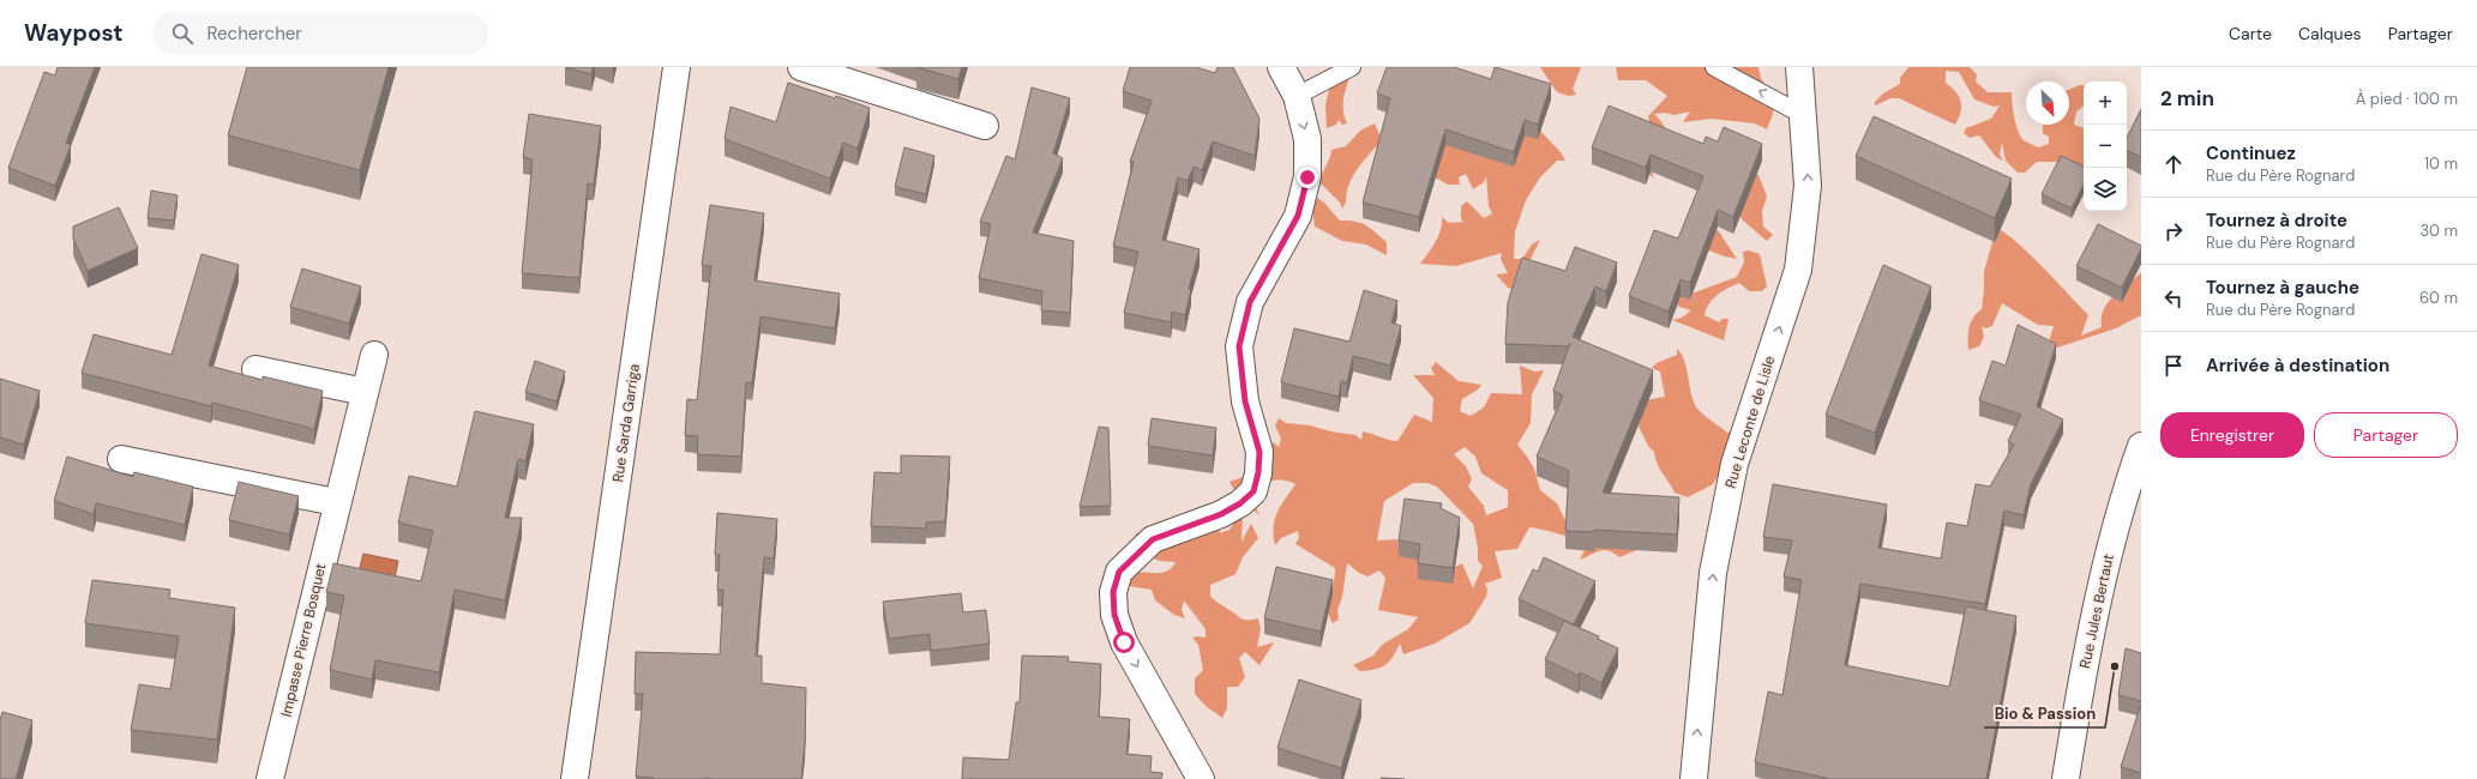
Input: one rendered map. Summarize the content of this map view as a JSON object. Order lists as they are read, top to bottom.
{
  "streets": {
    "street": [
      "Rue Leconte de Lisle",
      "Rue Sarda Garriga",
      "Rue Jules Bertaut",
      "Impasse Pierre Bosquet"
    ]
  },
  "one_way": ["Rue Leconte de Lisle"],
  "places": ["Bio & Passion"],
  "north": "bottom right",
  "page": {
    "header": "Waypost",
    "search": "Rechercher",
    "nav": ["Carte", "Calques", "Partager"],
    "heading": ["2 min", "À pied · 100 m"],
    "map_buttons": ["+", "−"],
    "list": [
      ["Continuez", "Rue du Père Rognard", "10 m"],
      ["Tournez à droite", "Rue du Père Rognard", "30 m"],
      ["Tournez à gauche", "Rue du Père Rognard", "60 m"],
      "Arrivée à destination"
    ],
    "buttons": ["Enregistrer", "Partager"]
  }
}
